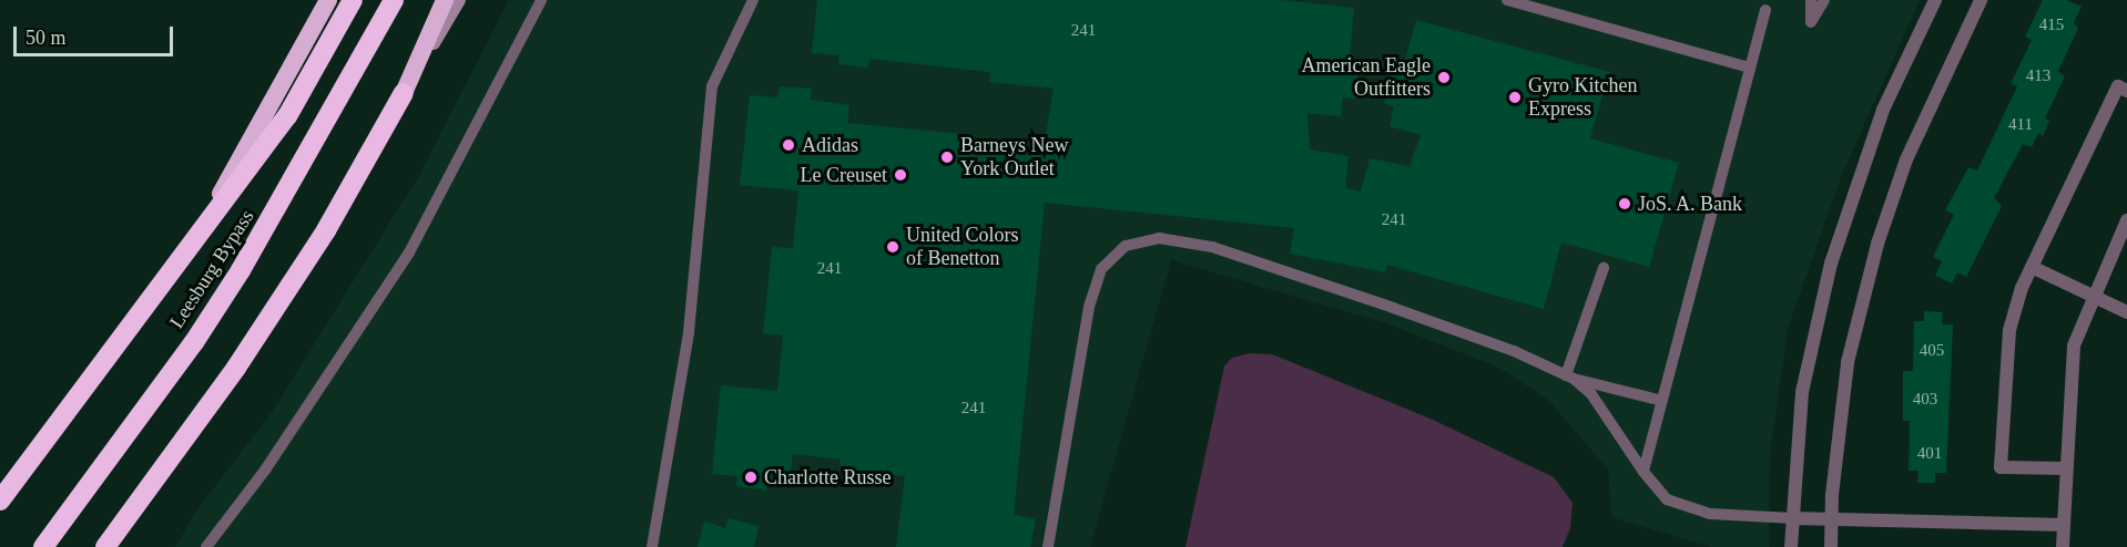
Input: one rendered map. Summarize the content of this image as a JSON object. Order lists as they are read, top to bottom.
{
  "streets": {
    "highway": ["Leesburg Bypass"]
  },
  "places": [
    "American Eagle Outfitters",
    "Gyro Kitchen Express",
    "Adidas",
    "Barneys New York Outlet",
    "Le Creuset",
    "JoS. A. Bank",
    "United Colors of Benetton",
    "Charlotte Russe"
  ],
  "house_numbers": [
    "415",
    "241",
    "413",
    "411",
    "241",
    "241",
    "405",
    "403",
    "241",
    "401"
  ],
  "scale_bar": "50 m"
}
